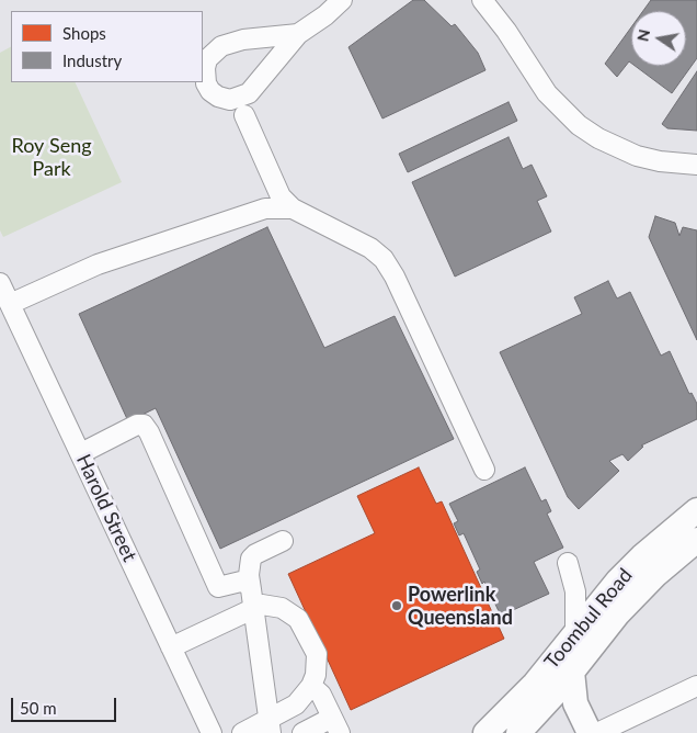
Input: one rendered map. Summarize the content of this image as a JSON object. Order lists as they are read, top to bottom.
{
  "streets": {
    "main road": ["Toombul Road"],
    "street": ["Harold Street"]
  },
  "parks": ["Roy Seng Park"],
  "places": ["Powerlink Queensland"],
  "legend": ["Shops", "Industry"],
  "scale_bar": "50 m",
  "north": "left"
}
